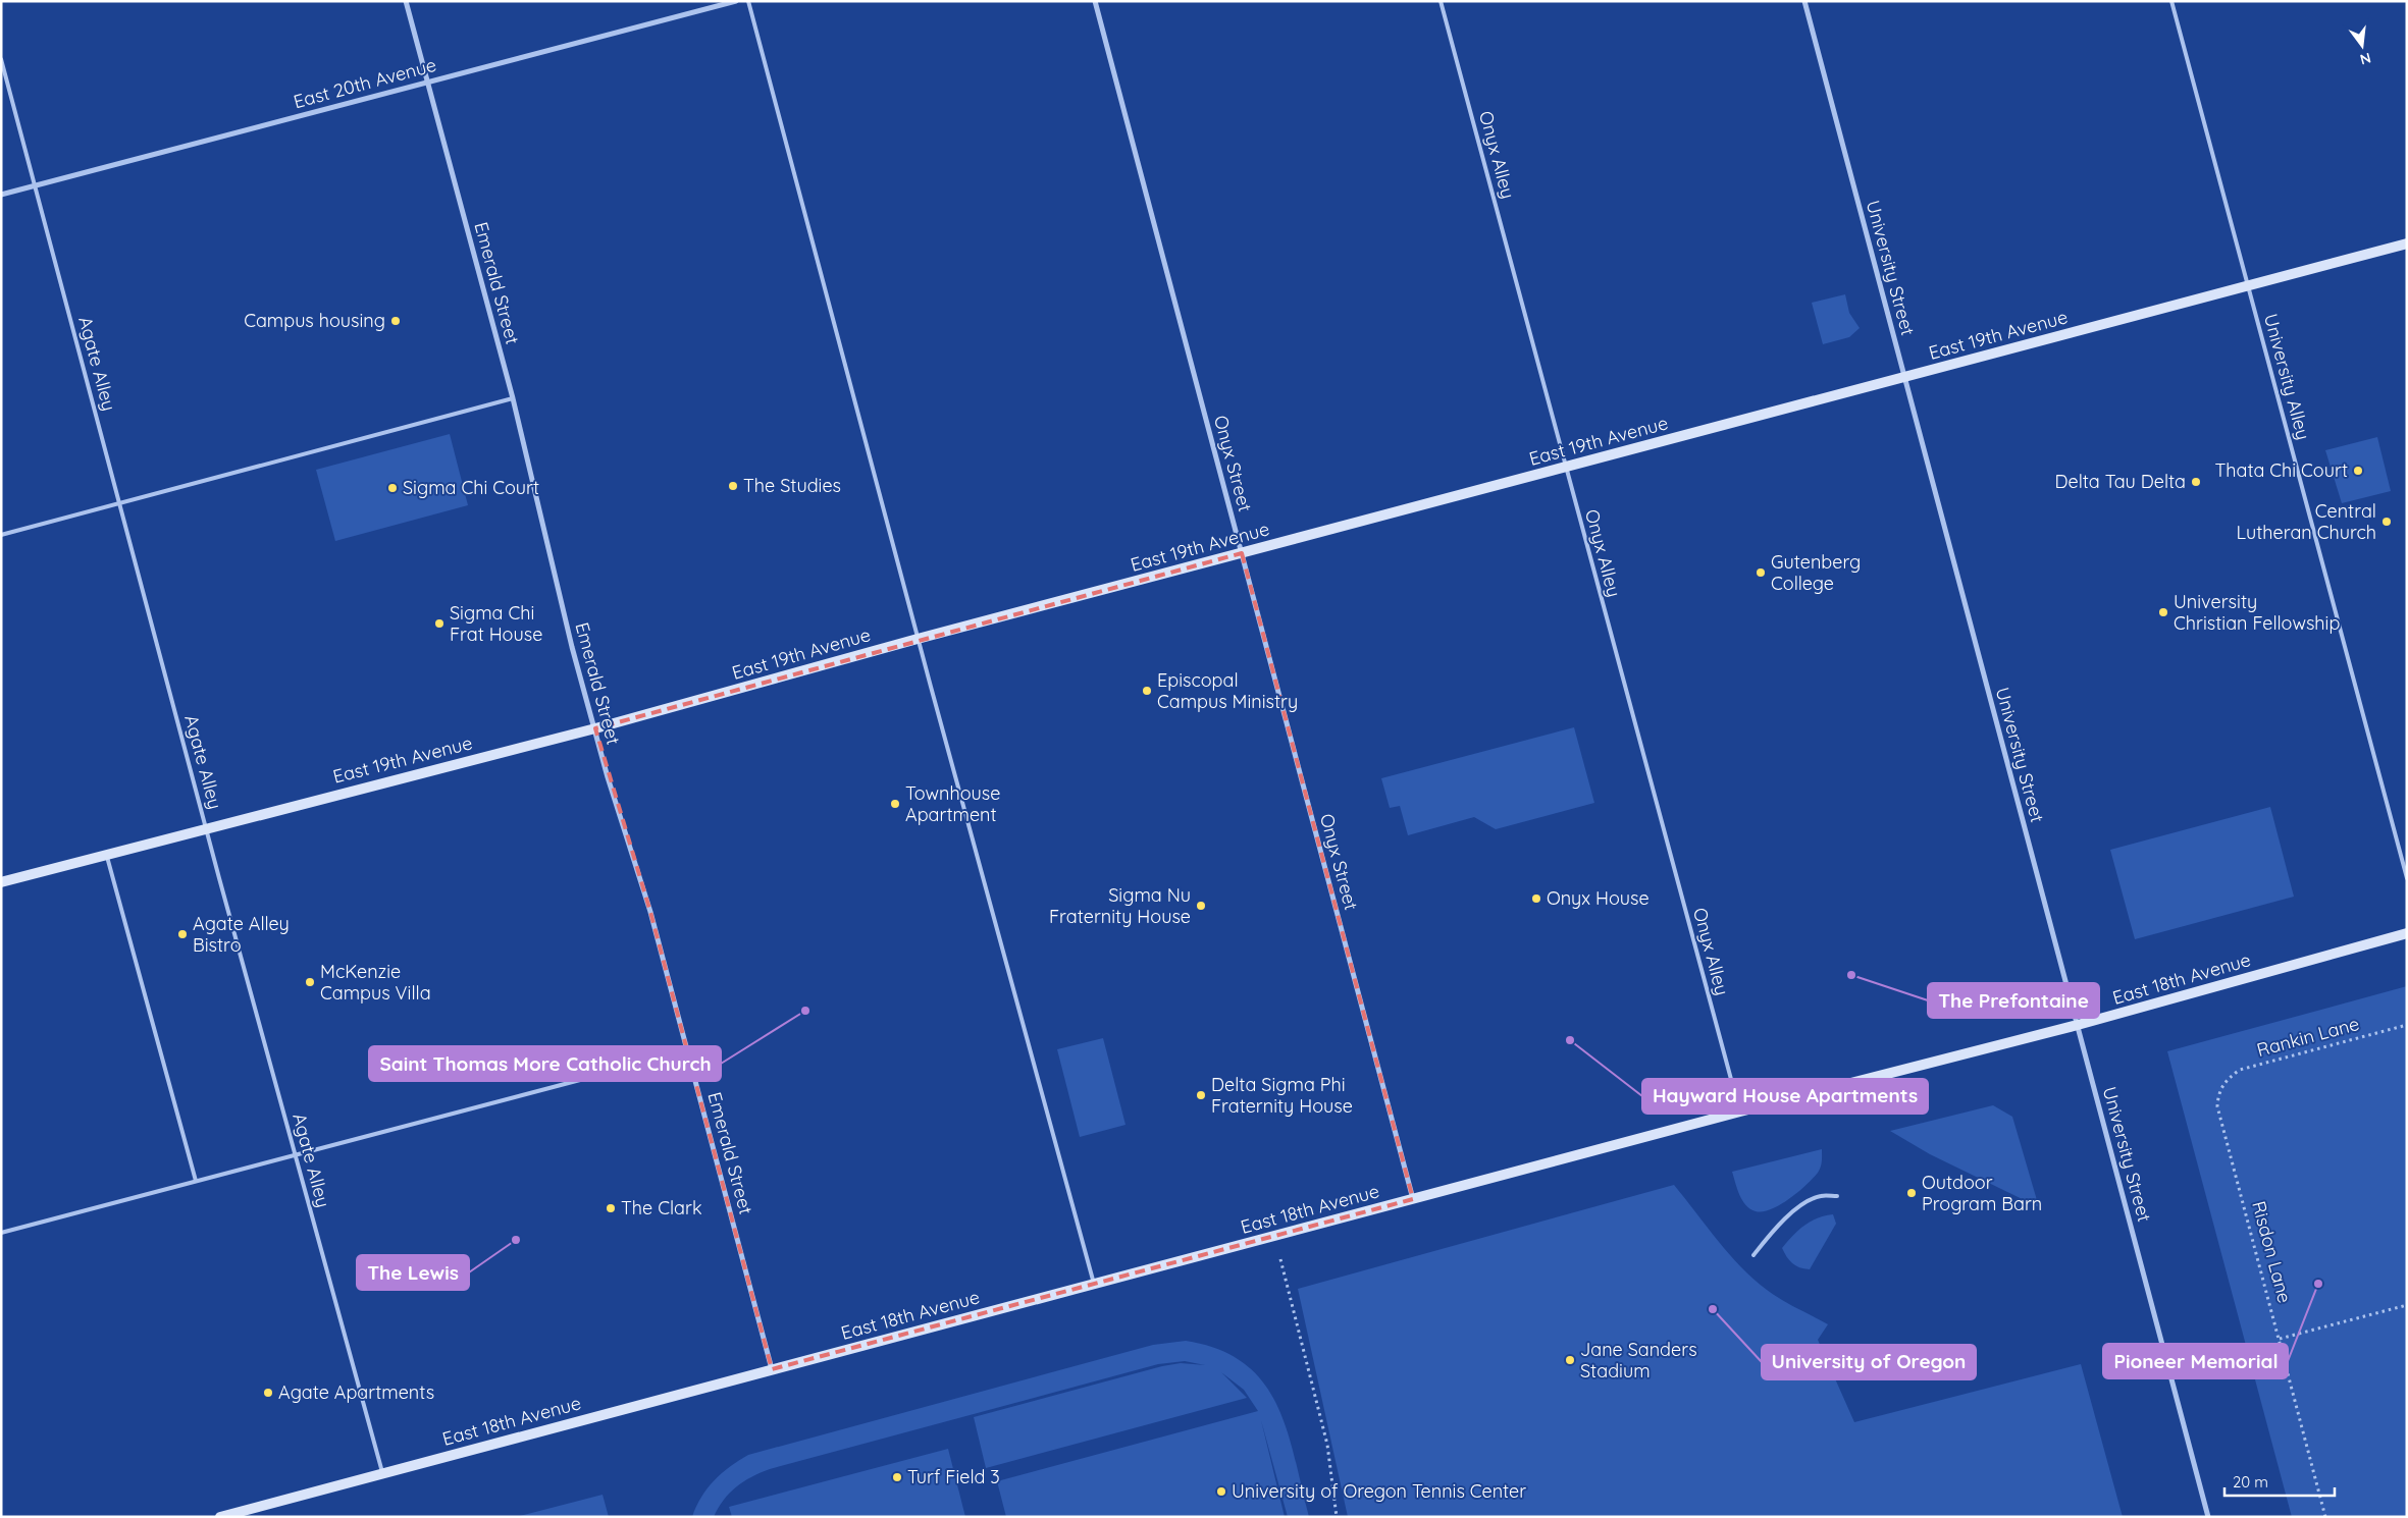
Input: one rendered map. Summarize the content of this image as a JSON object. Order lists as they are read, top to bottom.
{
  "streets": {
    "street": [
      "East 20th Avenue",
      "University Street",
      "Emerald Street",
      "East 19th Avenue",
      "Onyx Street",
      "East 18th Avenue"
    ],
    "lane": ["Onyx Alley", "Agate Alley", "University Alley"],
    "path": ["Rankin Lane", "Risdon Lane"]
  },
  "crossings": [
    ["East 20th Avenue", "Emerald Street"],
    ["East 20th Avenue", "Agate Alley"],
    ["Onyx Alley", "East 19th Avenue"],
    ["Onyx Alley", "East 18th Avenue"],
    ["University Street", "East 19th Avenue"],
    ["University Street", "East 18th Avenue"],
    ["Emerald Street", "East 19th Avenue"],
    ["Emerald Street", "East 18th Avenue"],
    ["East 19th Avenue", "Agate Alley"],
    ["East 19th Avenue", "University Alley"],
    ["East 19th Avenue", "Onyx Street"],
    ["Agate Alley", "East 18th Avenue"],
    ["Onyx Street", "East 18th Avenue"],
    ["Rankin Lane", "Risdon Lane"]
  ],
  "places": [
    "Campus housing",
    "Thata Chi Court",
    "Delta Tau Delta",
    "The Studies",
    "Sigma Chi Court",
    "Central Lutheran Church",
    "Gutenberg College",
    "University Christian Fellowship",
    "Sigma Chi Frat House",
    "Episcopal Campus Ministry",
    "Townhouse Apartment",
    "Onyx House",
    "Sigma Nu Fraternity House",
    "Agate Alley Bistro",
    "The Prefontaine",
    "McKenzie Campus Villa",
    "Saint Thomas More Catholic Church",
    "Hayward House Apartments",
    "Delta Sigma Phi Fraternity House",
    "Outdoor Program Barn",
    "The Clark",
    "The Lewis",
    "Pioneer Memorial",
    "University of Oregon",
    "Jane Sanders Stadium",
    "Agate Apartments",
    "Turf Field 3",
    "University of Oregon Tennis Center"
  ],
  "scale_bar": "20 m",
  "north": "bottom"
}
